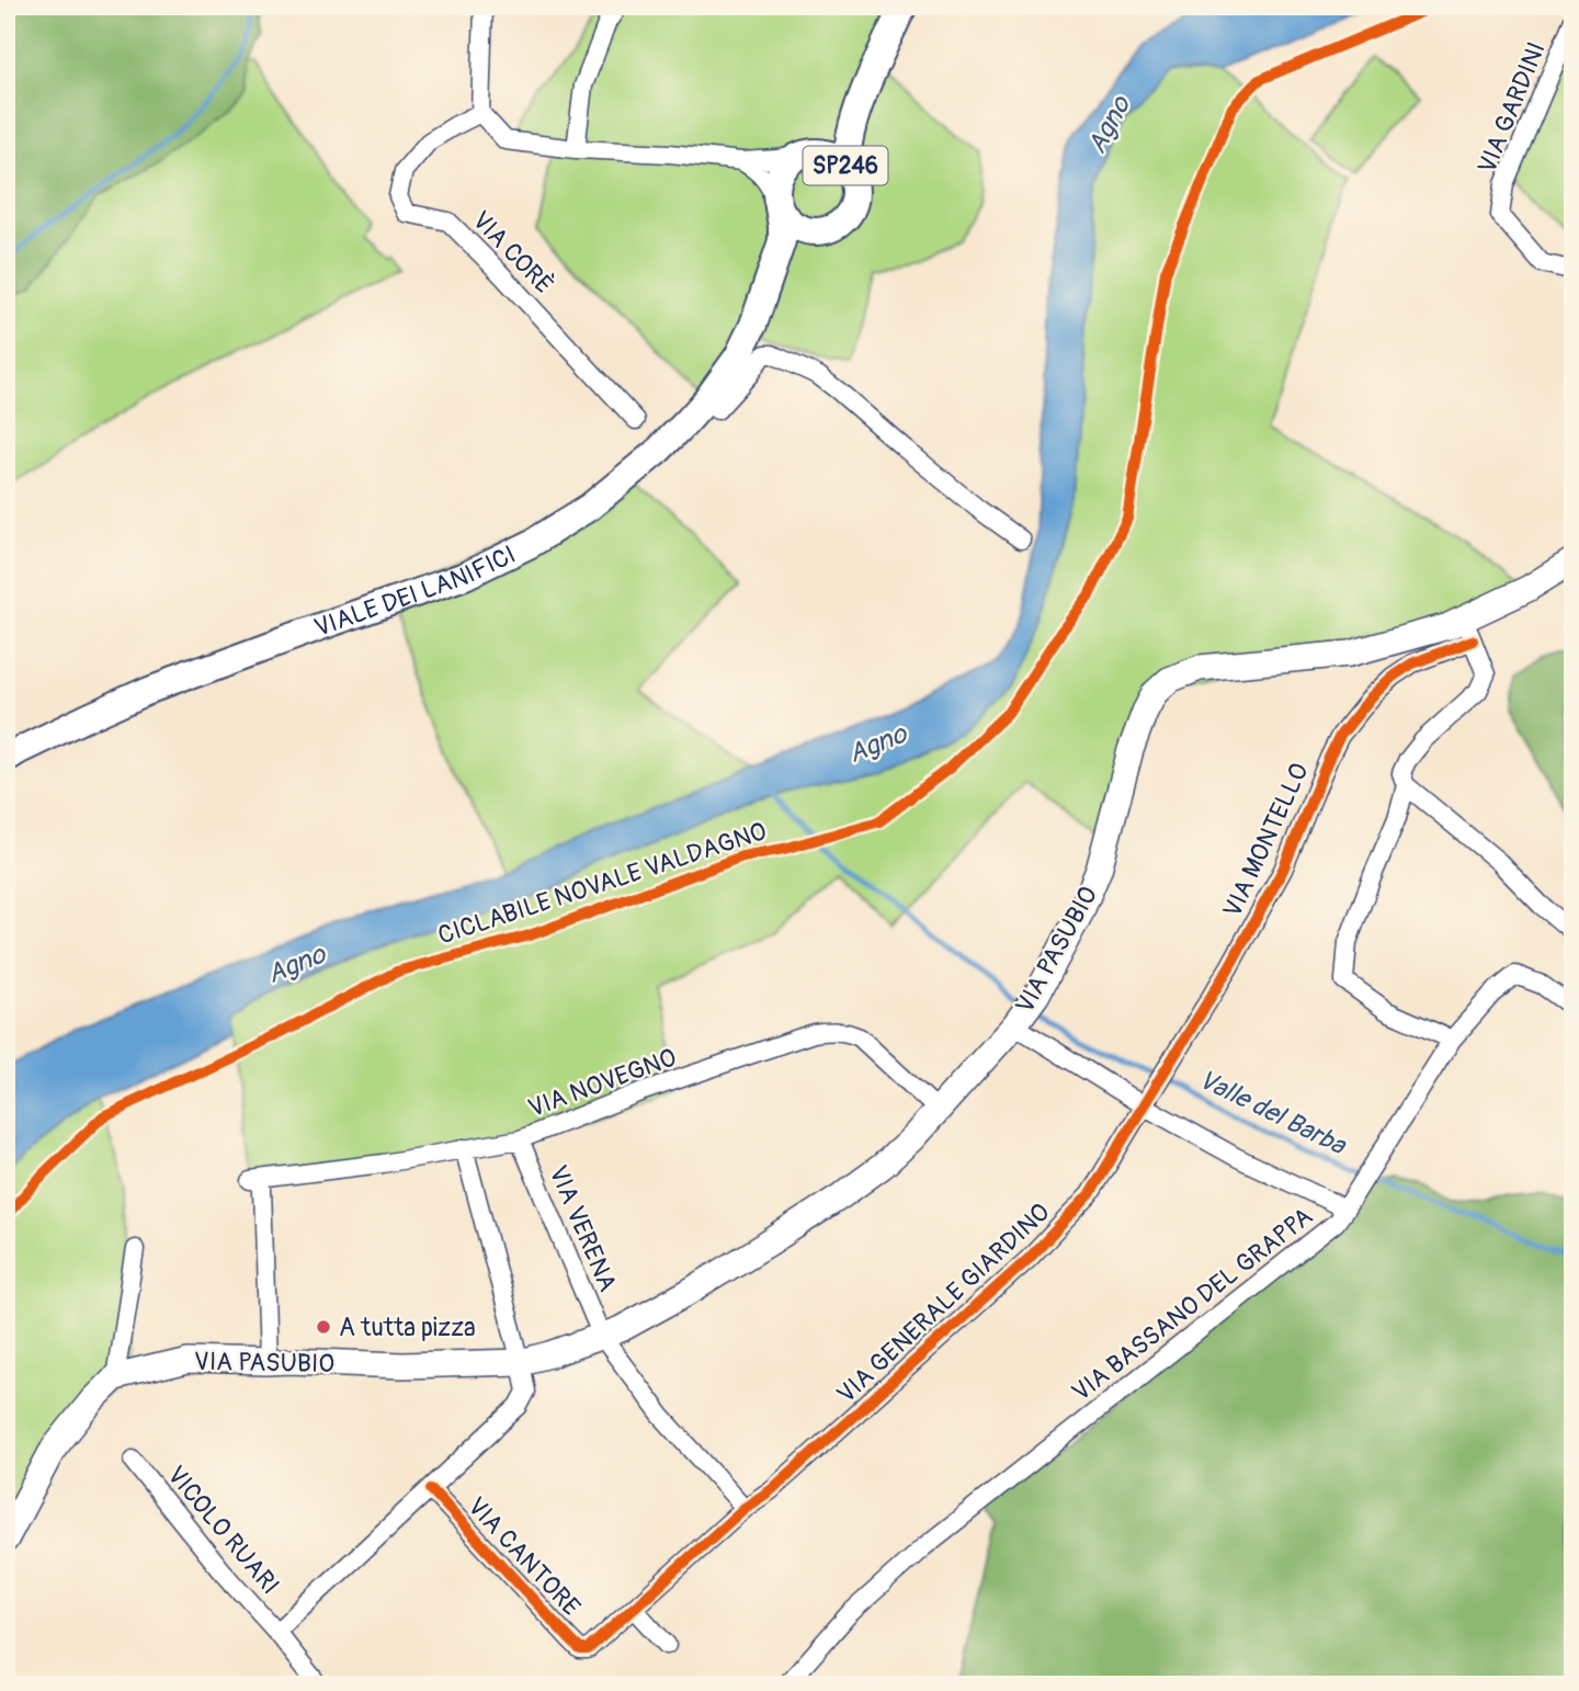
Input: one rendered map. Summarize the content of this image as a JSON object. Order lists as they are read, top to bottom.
{
  "streets": {
    "main road": ["SP246", "VIALE DEI LANIFICI", "VIA PASUBIO"],
    "street": [
      "VIA GARDINI",
      "VIA CORÈ",
      "VIA MONTELLO",
      "VIA NOVEGNO",
      "VIA VERENA",
      "VIA GENERALE GIARDINO",
      "VIA BASSANO DEL GRAPPA",
      "VICOLO RUARI",
      "VIA CANTORE"
    ],
    "cycle path": ["CICLABILE NOVALE VALDAGNO"]
  },
  "crossings": [
    ["SP246", "VIALE DEI LANIFICI"],
    ["VIA MONTELLO", "VIA PASUBIO"],
    ["VIA MONTELLO", "VIA GENERALE GIARDINO"],
    ["VIA MONTELLO", "VIA BASSANO DEL GRAPPA"],
    ["VIA PASUBIO", "VIA NOVEGNO"],
    ["VIA PASUBIO", "VIA VERENA"],
    ["VIA PASUBIO", "VIA BASSANO DEL GRAPPA"],
    ["VIA PASUBIO", "VIA CANTORE"],
    ["VIA NOVEGNO", "VIA VERENA"],
    ["VIA VERENA", "VIA GENERALE GIARDINO"],
    ["VIA GENERALE GIARDINO", "VIA BASSANO DEL GRAPPA"],
    ["VICOLO RUARI", "VIA CANTORE"]
  ],
  "water": ["Agno", "Valle del Barba"],
  "places": ["A tutta pizza"]
}
